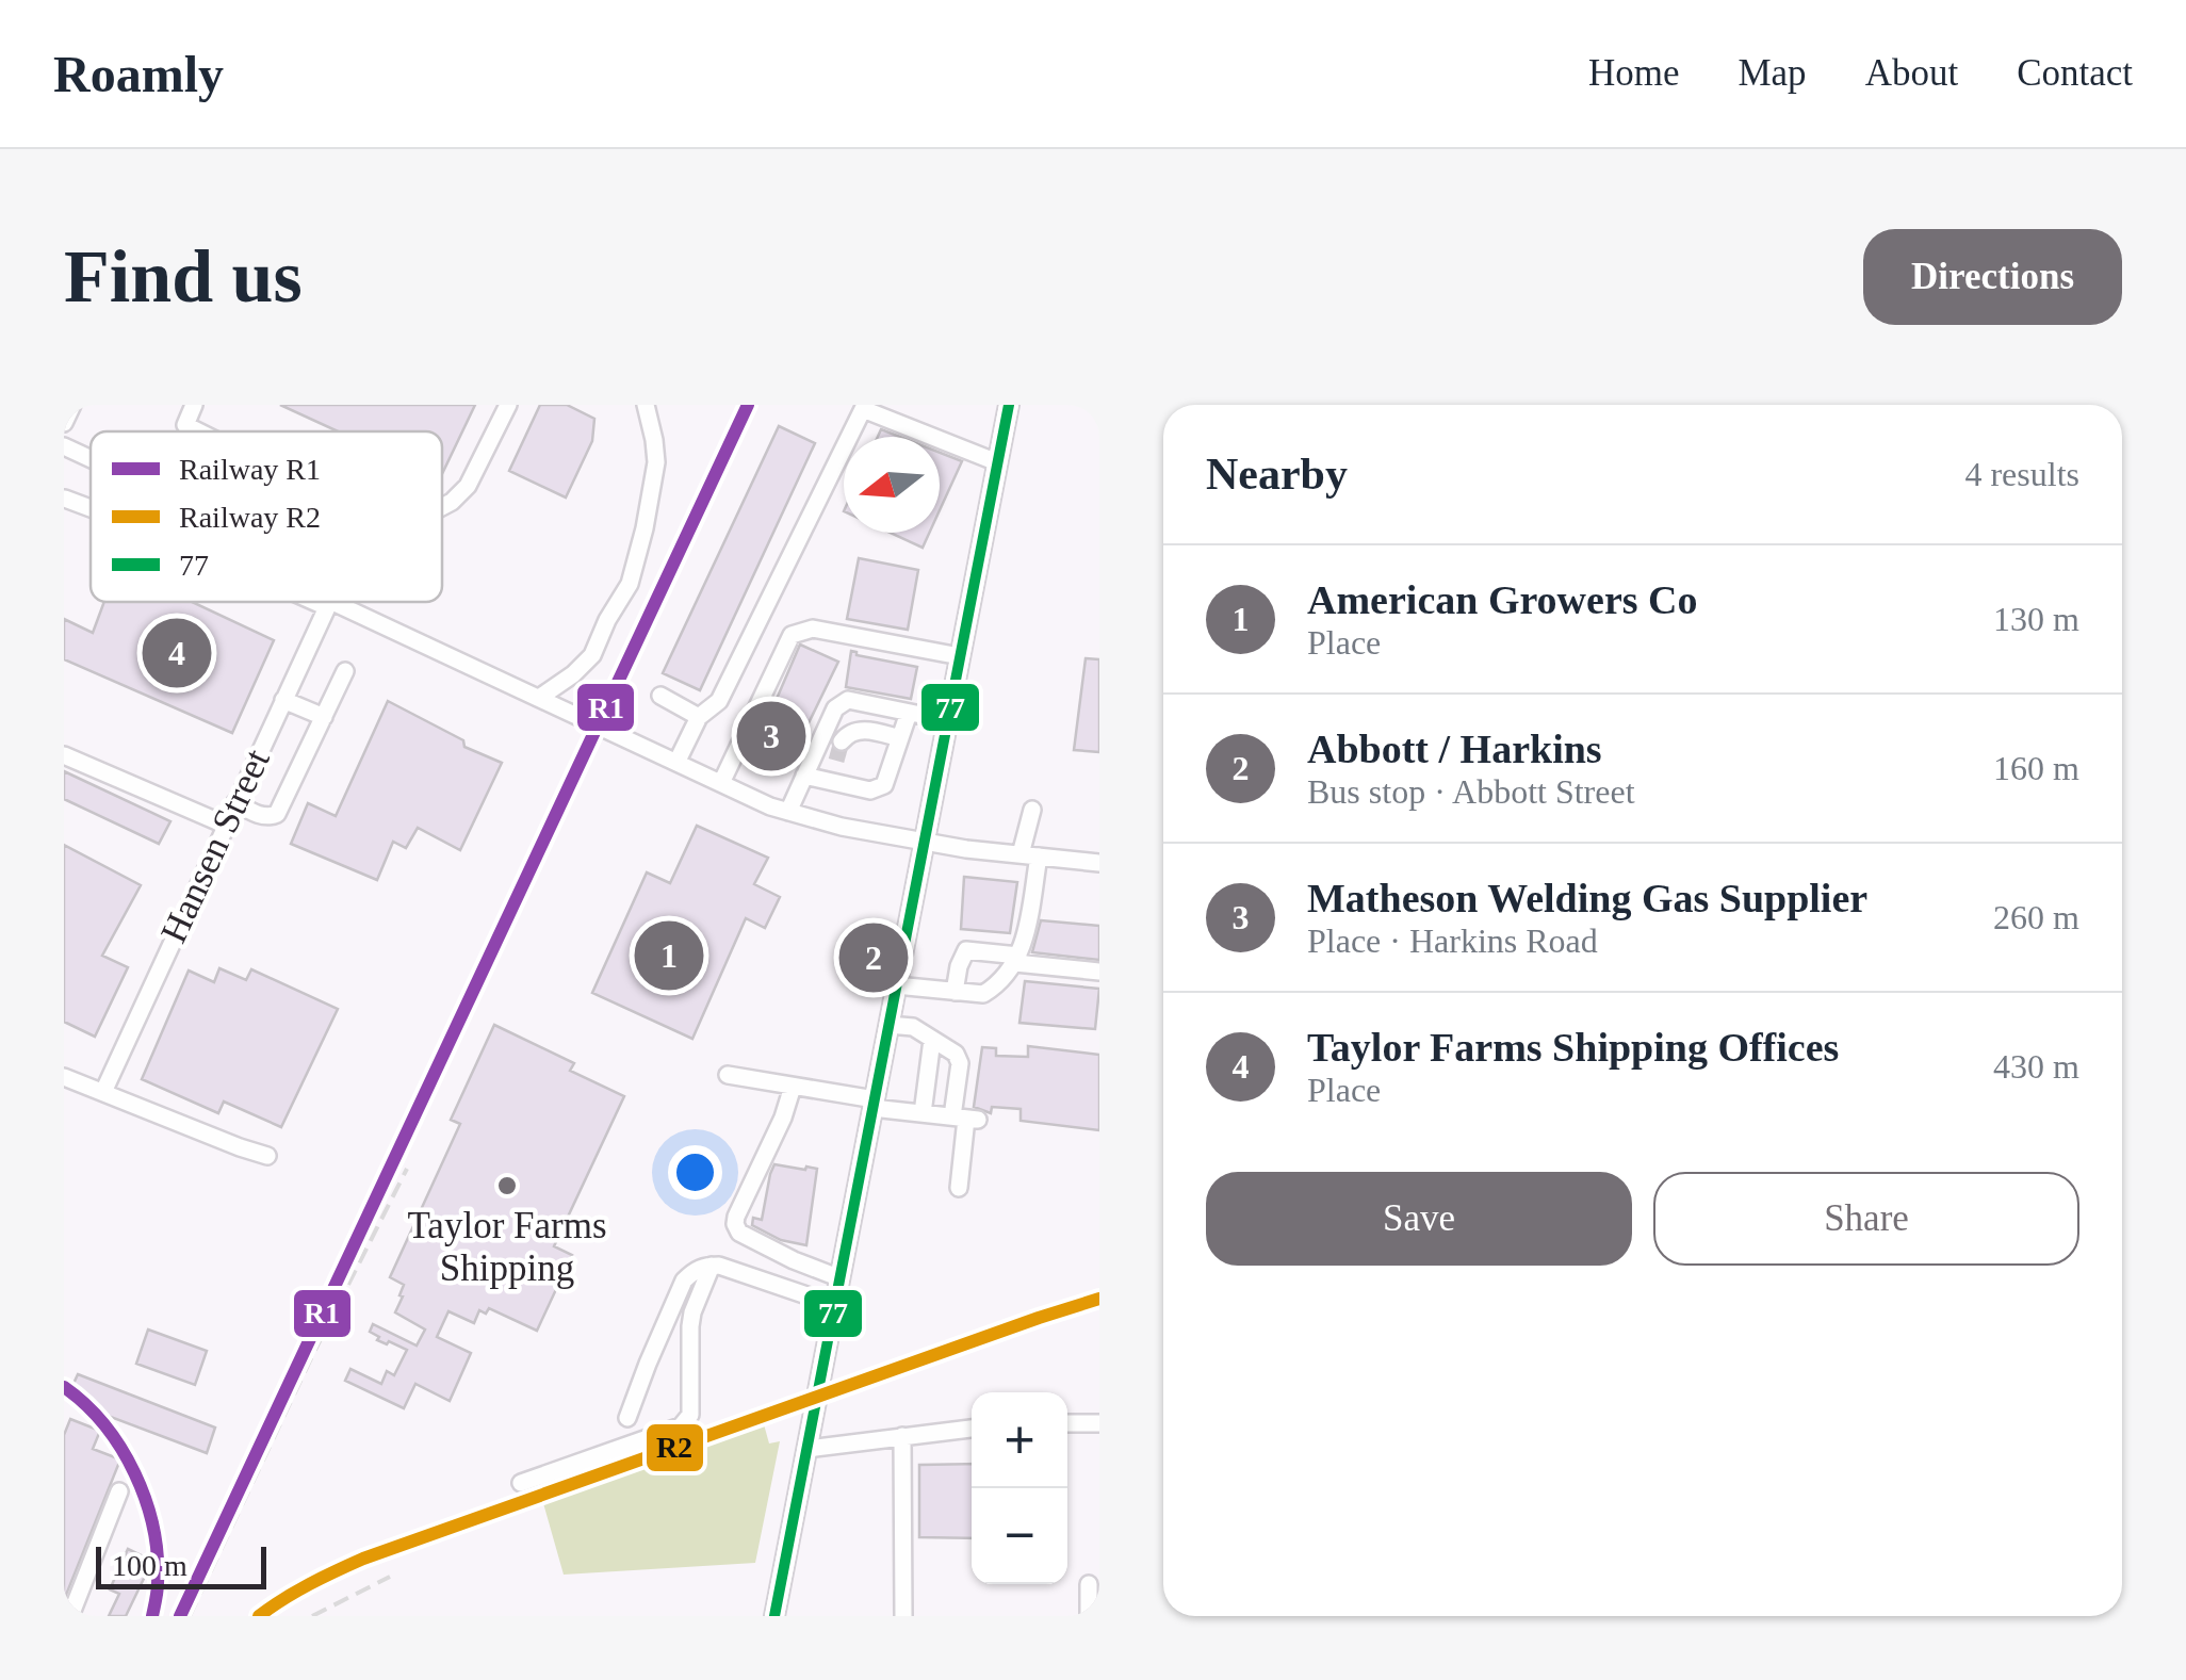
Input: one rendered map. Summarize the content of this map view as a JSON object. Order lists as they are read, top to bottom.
{
  "streets": {
    "street": ["Hansen Street"]
  },
  "places": ["Taylor Farms Shipping"],
  "lines": ["rail line R1", "transit line 77", "rail line R2"],
  "legend": ["Railway R1", "Railway R2", "77"],
  "scale_bar": "100 m",
  "north": "left",
  "page": {
    "header": "Roamly",
    "nav": [
      "Home",
      "Map",
      "About",
      "Contact"
    ],
    "buttons": [
      "Directions",
      ["Save", "Share"]
    ],
    "title": "Find us",
    "heading": ["Nearby", "4 results"],
    "list": [
      {
        "mark": "1",
        "name": "American Growers Co",
        "note": "Place",
        "value": "130 m"
      },
      {
        "mark": "2",
        "name": "Abbott / Harkins",
        "note": "Bus stop · Abbott Street",
        "value": "160 m"
      },
      {
        "mark": "3",
        "name": "Matheson Welding Gas Supplier",
        "note": "Place · Harkins Road",
        "value": "260 m"
      },
      {
        "mark": "4",
        "name": "Taylor Farms Shipping Offices",
        "note": "Place",
        "value": "430 m"
      }
    ],
    "pins": [
      "4",
      "3",
      "1",
      "2"
    ],
    "map_buttons": ["+", "−"],
    "scale": "100 m"
  }
}
